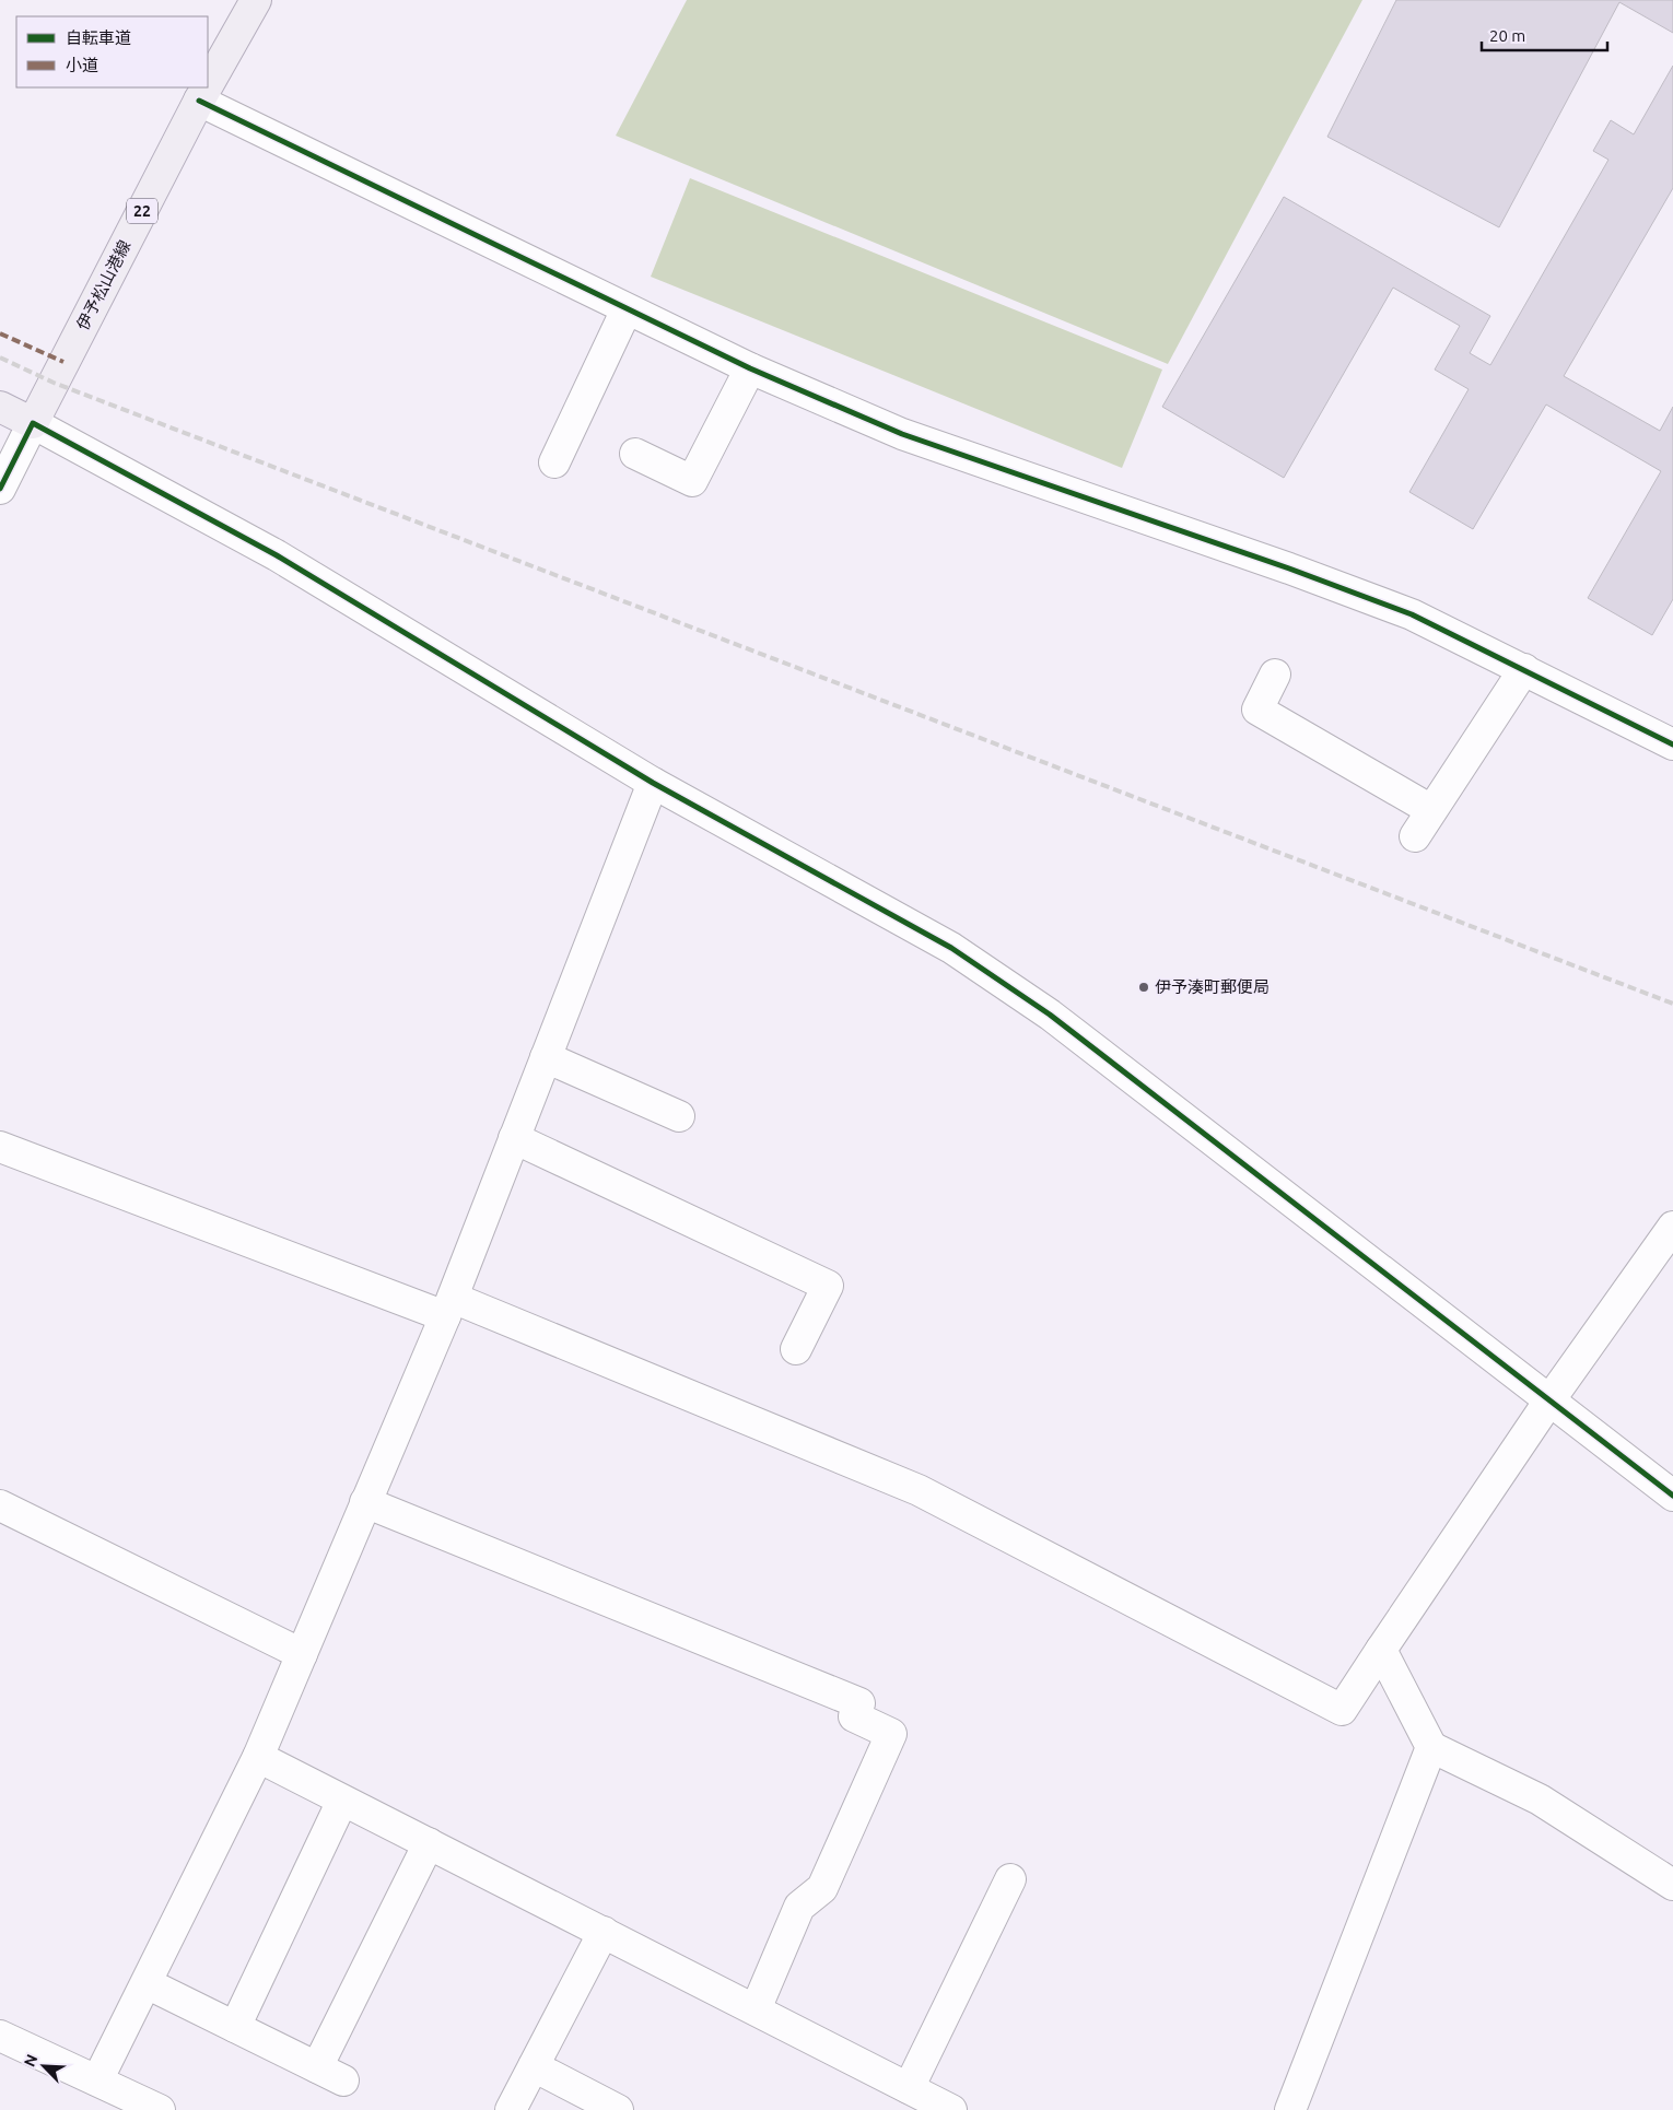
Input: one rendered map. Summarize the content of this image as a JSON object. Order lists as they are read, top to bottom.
{
  "streets": {
    "main road": ["22", "伊予松山港線"]
  },
  "places": ["伊予湊町郵便局"],
  "legend": ["自転車道", "小道"],
  "scale_bar": "20 m",
  "north": "top left"
}
